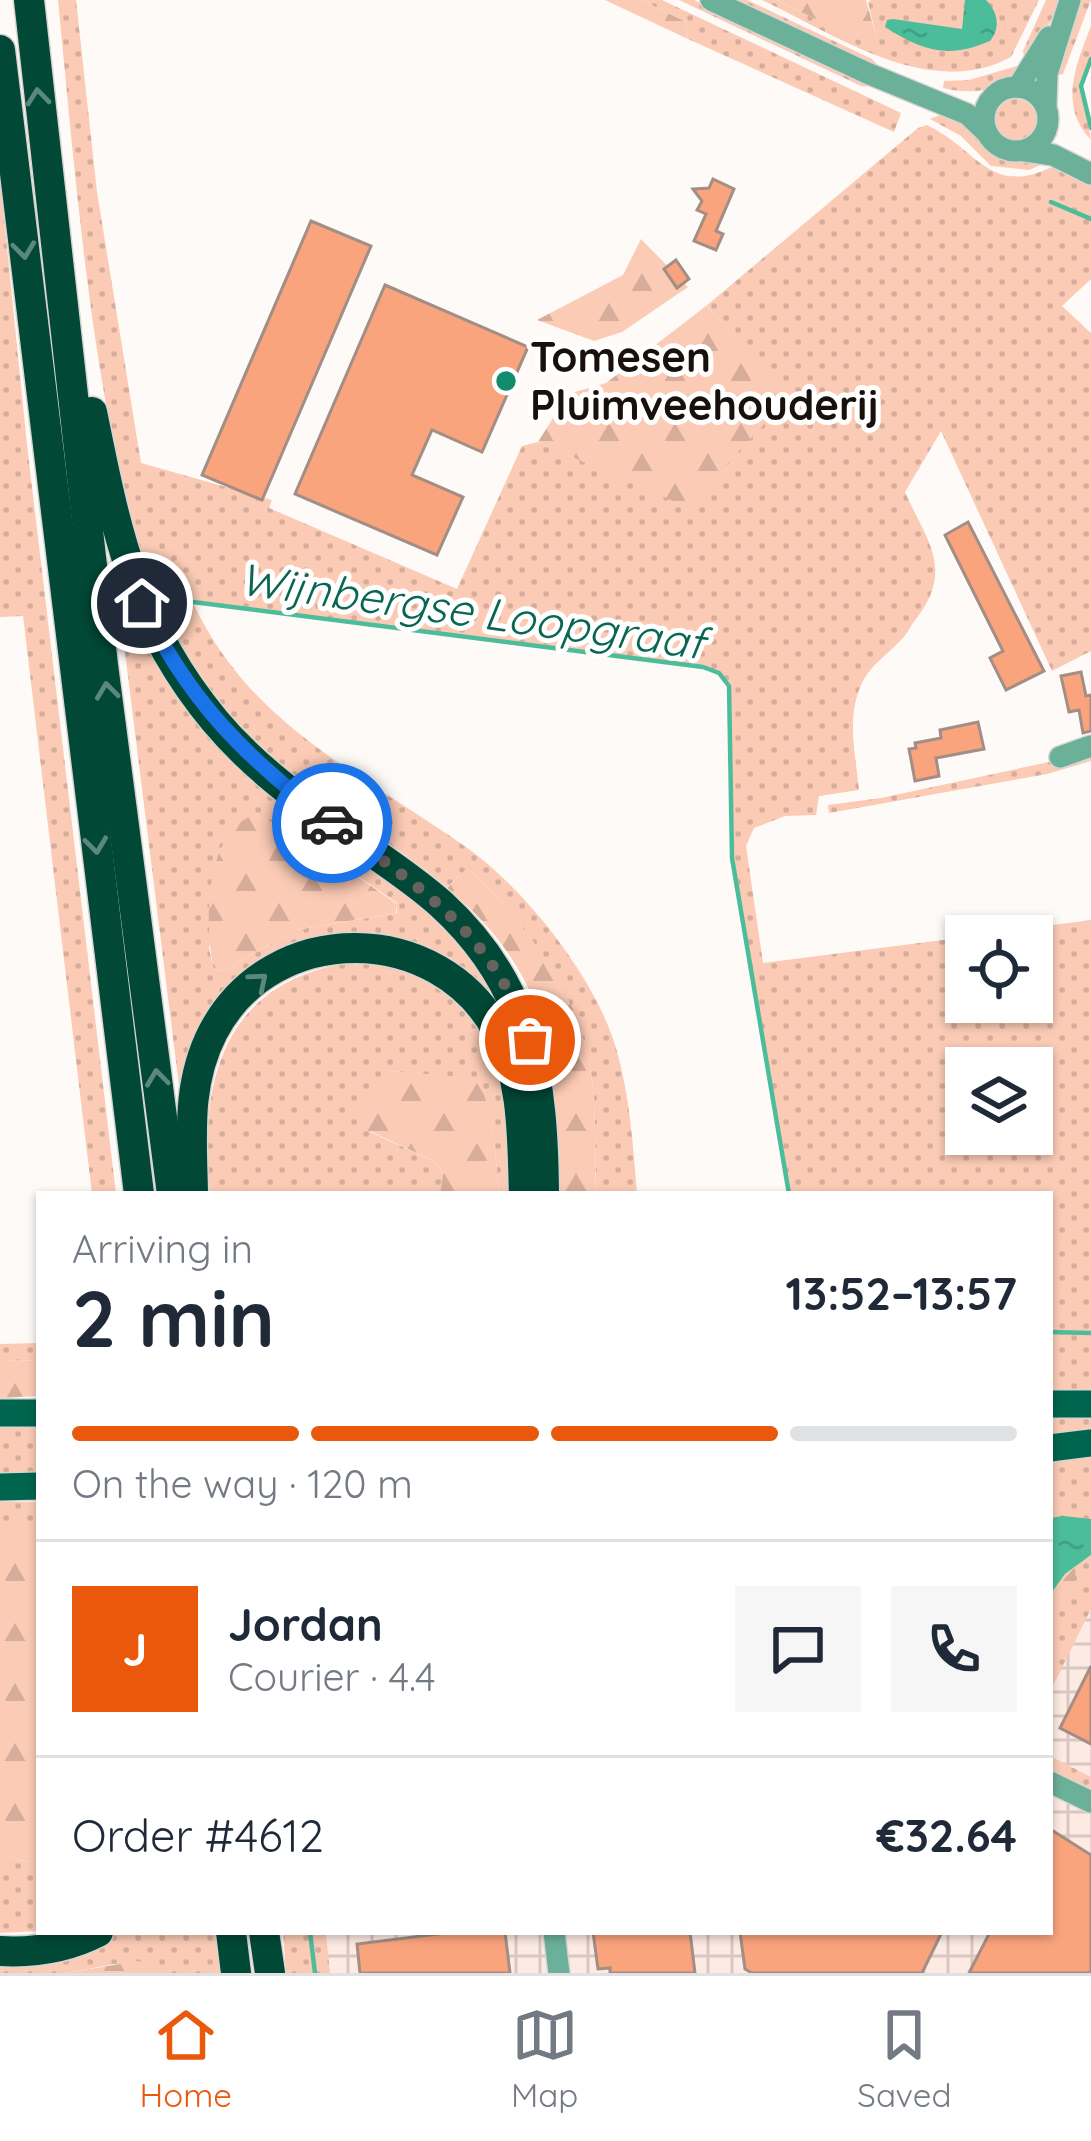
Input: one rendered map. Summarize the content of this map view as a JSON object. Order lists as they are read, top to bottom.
{
  "water": ["Wijnbergse Loopgraaf"],
  "places": ["Tomesen Pluimveehouderij"],
  "page": {
    "heading": ["2 min", "Arriving in", "13:52–13:57"],
    "panel": [
      "Jordan",
      "Courier · 4.4",
      "Order #4612",
      "€32.64"
    ],
    "bar": "On the way · 120 m",
    "round": "J",
    "tabs": ["Home", "Map", "Saved"]
  }
}
